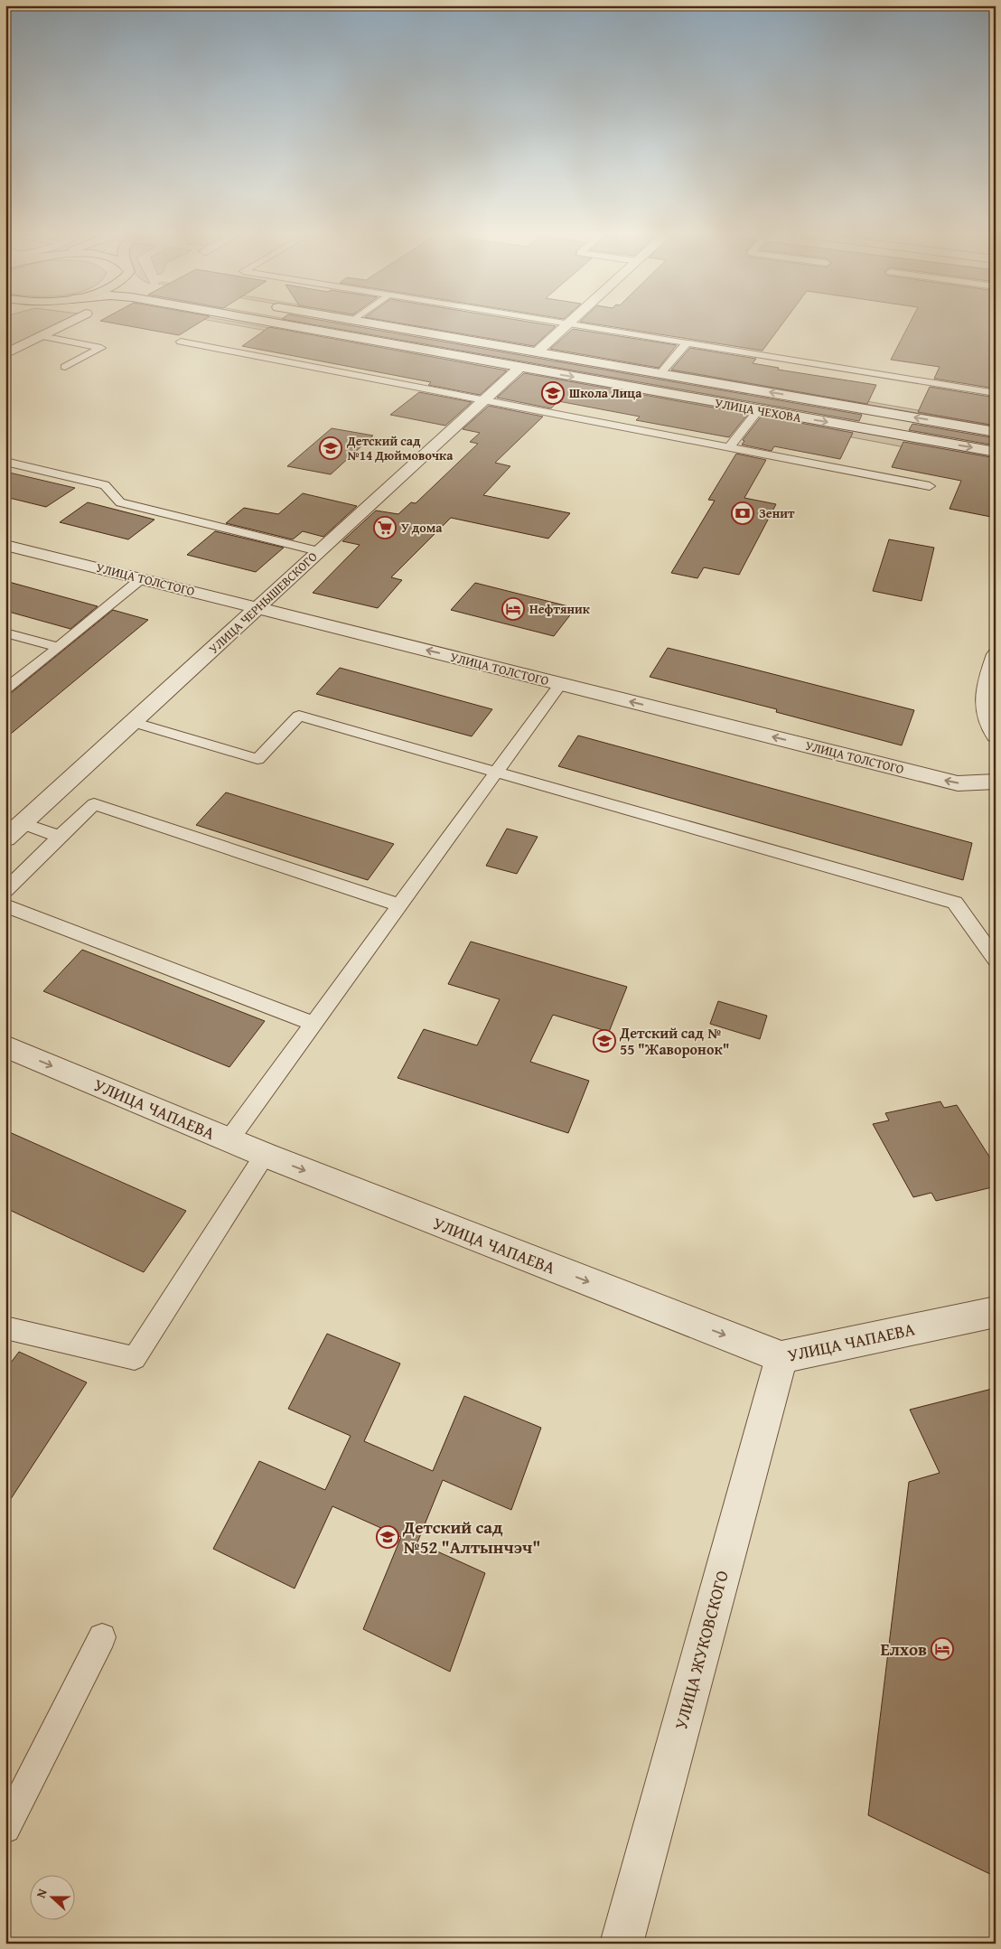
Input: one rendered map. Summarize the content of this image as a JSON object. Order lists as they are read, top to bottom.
{
  "streets": {
    "street": [
      "УЛИЦА ЧЕХОВА",
      "УЛИЦА ТОЛСТОГО",
      "УЛИЦА ЧЕРНЫШЕВСКОГО",
      "УЛИЦА ЧАПАЕВА",
      "УЛИЦА ЖУКОВСКОГО"
    ]
  },
  "crossings": [
    ["УЛИЦА ЧЕХОВА", "УЛИЦА ЧЕРНЫШЕВСКОГО"],
    ["УЛИЦА ТОЛСТОГО", "УЛИЦА ЧЕРНЫШЕВСКОГО"],
    ["УЛИЦА ЧАПАЕВА", "УЛИЦА ЖУКОВСКОГО"]
  ],
  "one_way": ["УЛИЦА ТОЛСТОГО", "УЛИЦА ЧАПАЕВА"],
  "places": {
    "school or university": [
      "Школа Лица",
      "Детский сад №14 Дюймовочка",
      "Детский сад № 55 \"Жаворонок\"",
      "Детский сад №52 \"Алтынчэч\""
    ],
    "bank": ["Зенит"],
    "supermarket": ["У дома"],
    "hotel": ["Нефтяник", "Елхов"]
  },
  "north": "left"
}
